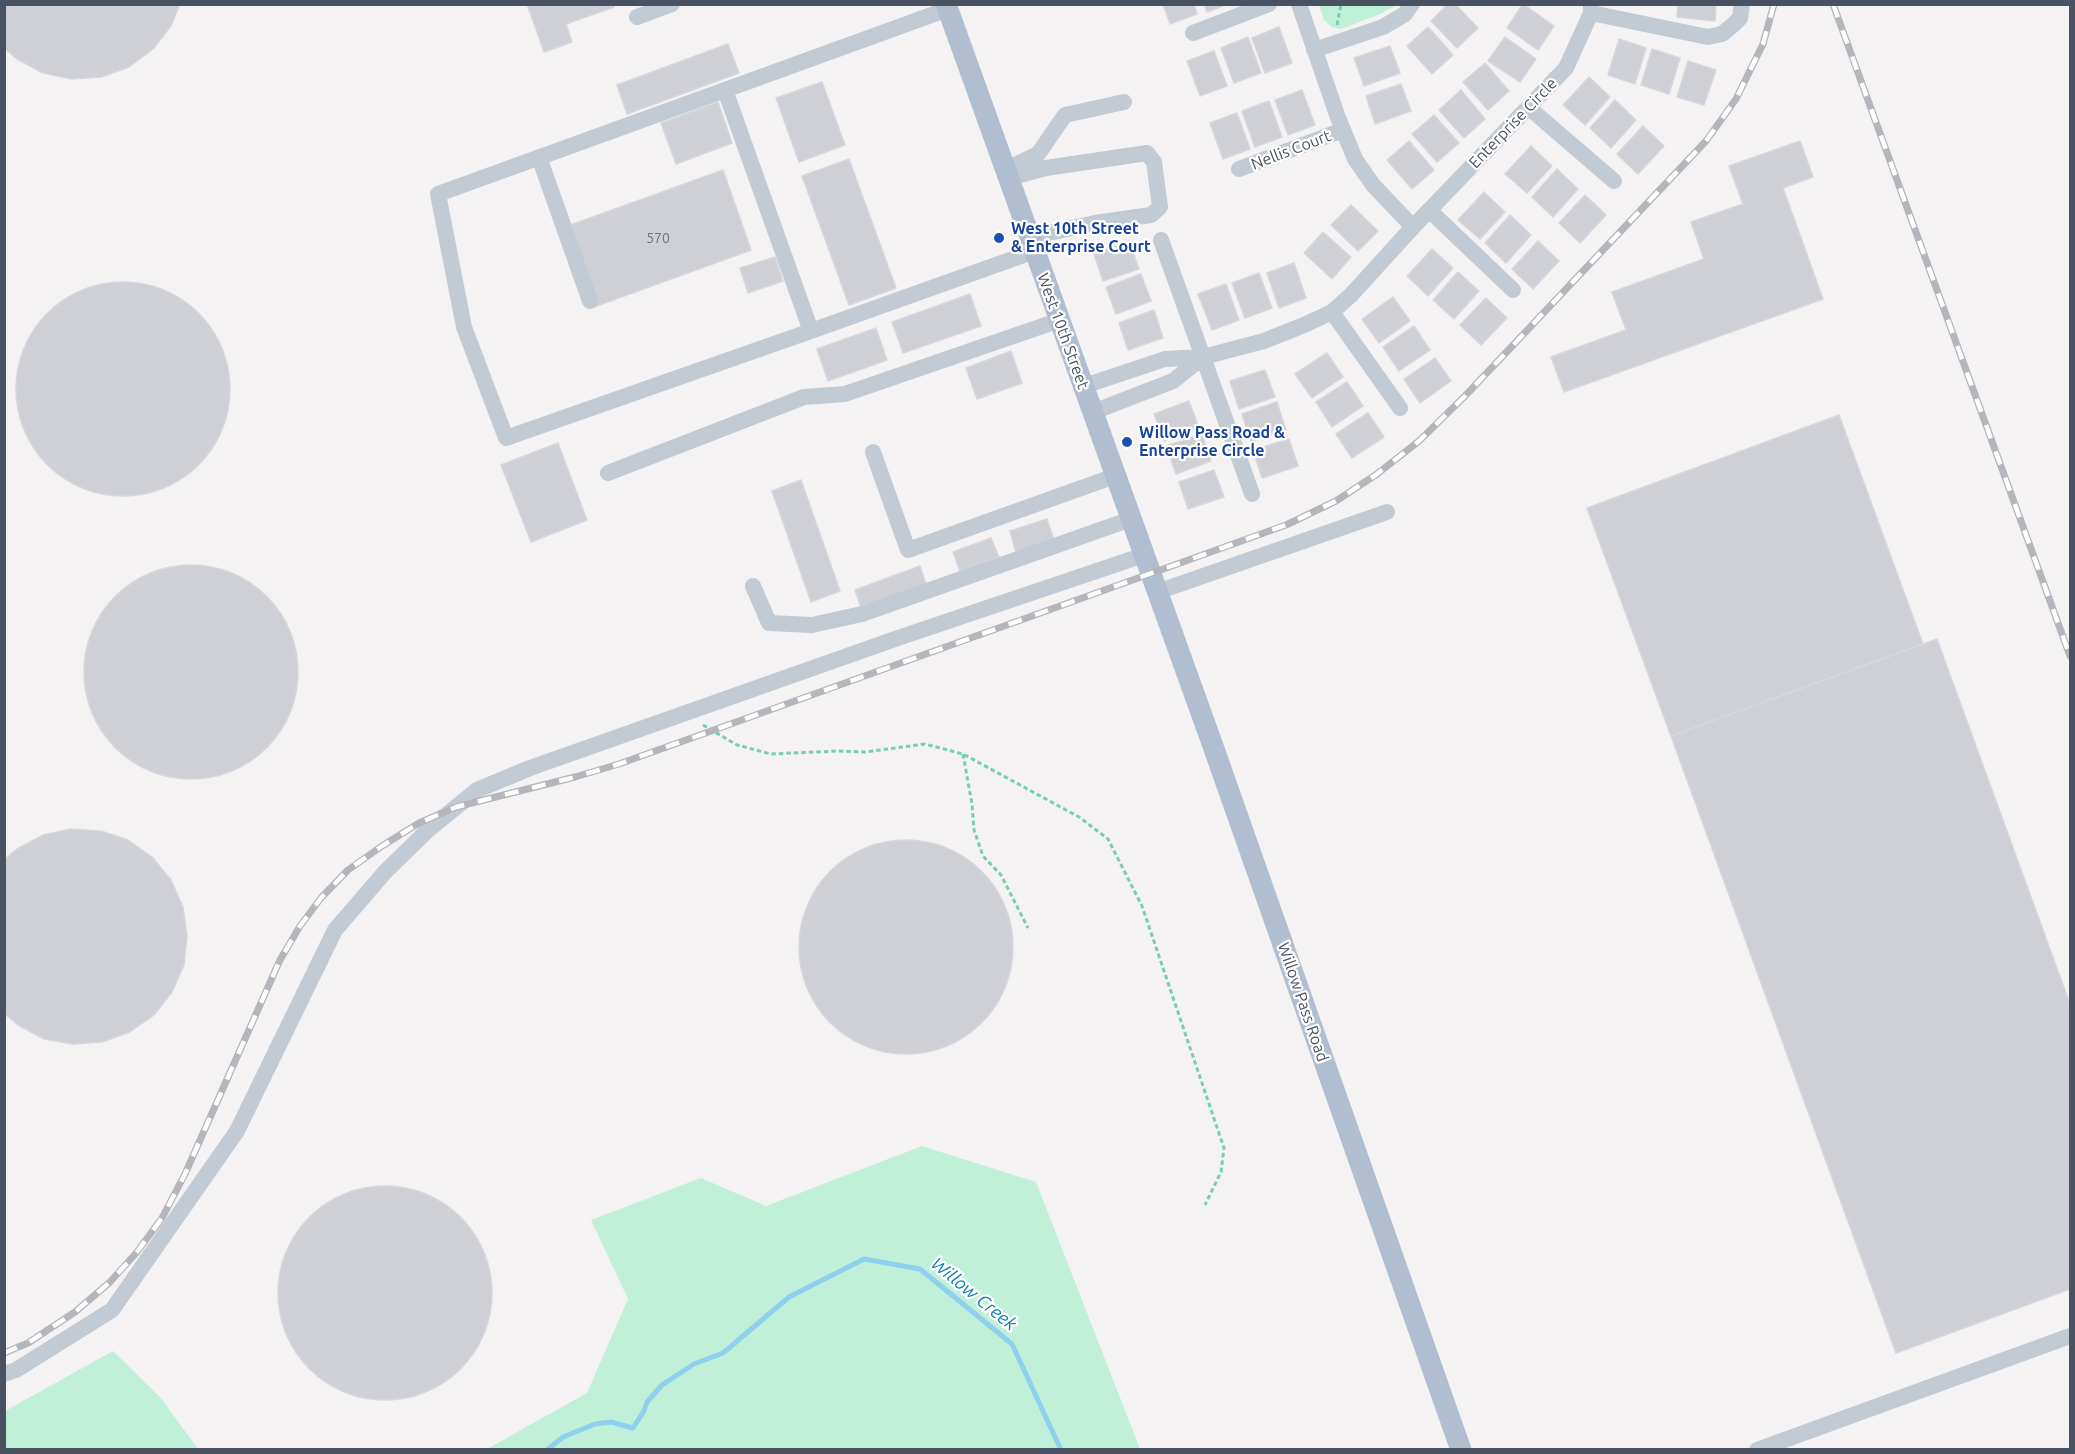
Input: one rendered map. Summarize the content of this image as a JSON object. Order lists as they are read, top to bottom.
{
  "streets": {
    "main road": ["West 10th Street", "Willow Pass Road"],
    "street": ["Enterprise Circle", "Nellis Court"]
  },
  "crossings": [
    ["Enterprise Circle", "West 10th Street"],
    ["West 10th Street", "Willow Pass Road"]
  ],
  "water": ["Willow Creek"],
  "places": ["West 10th Street & Enterprise Court", "Willow Pass Road & Enterprise Circle"],
  "house_numbers": ["570"]
}
